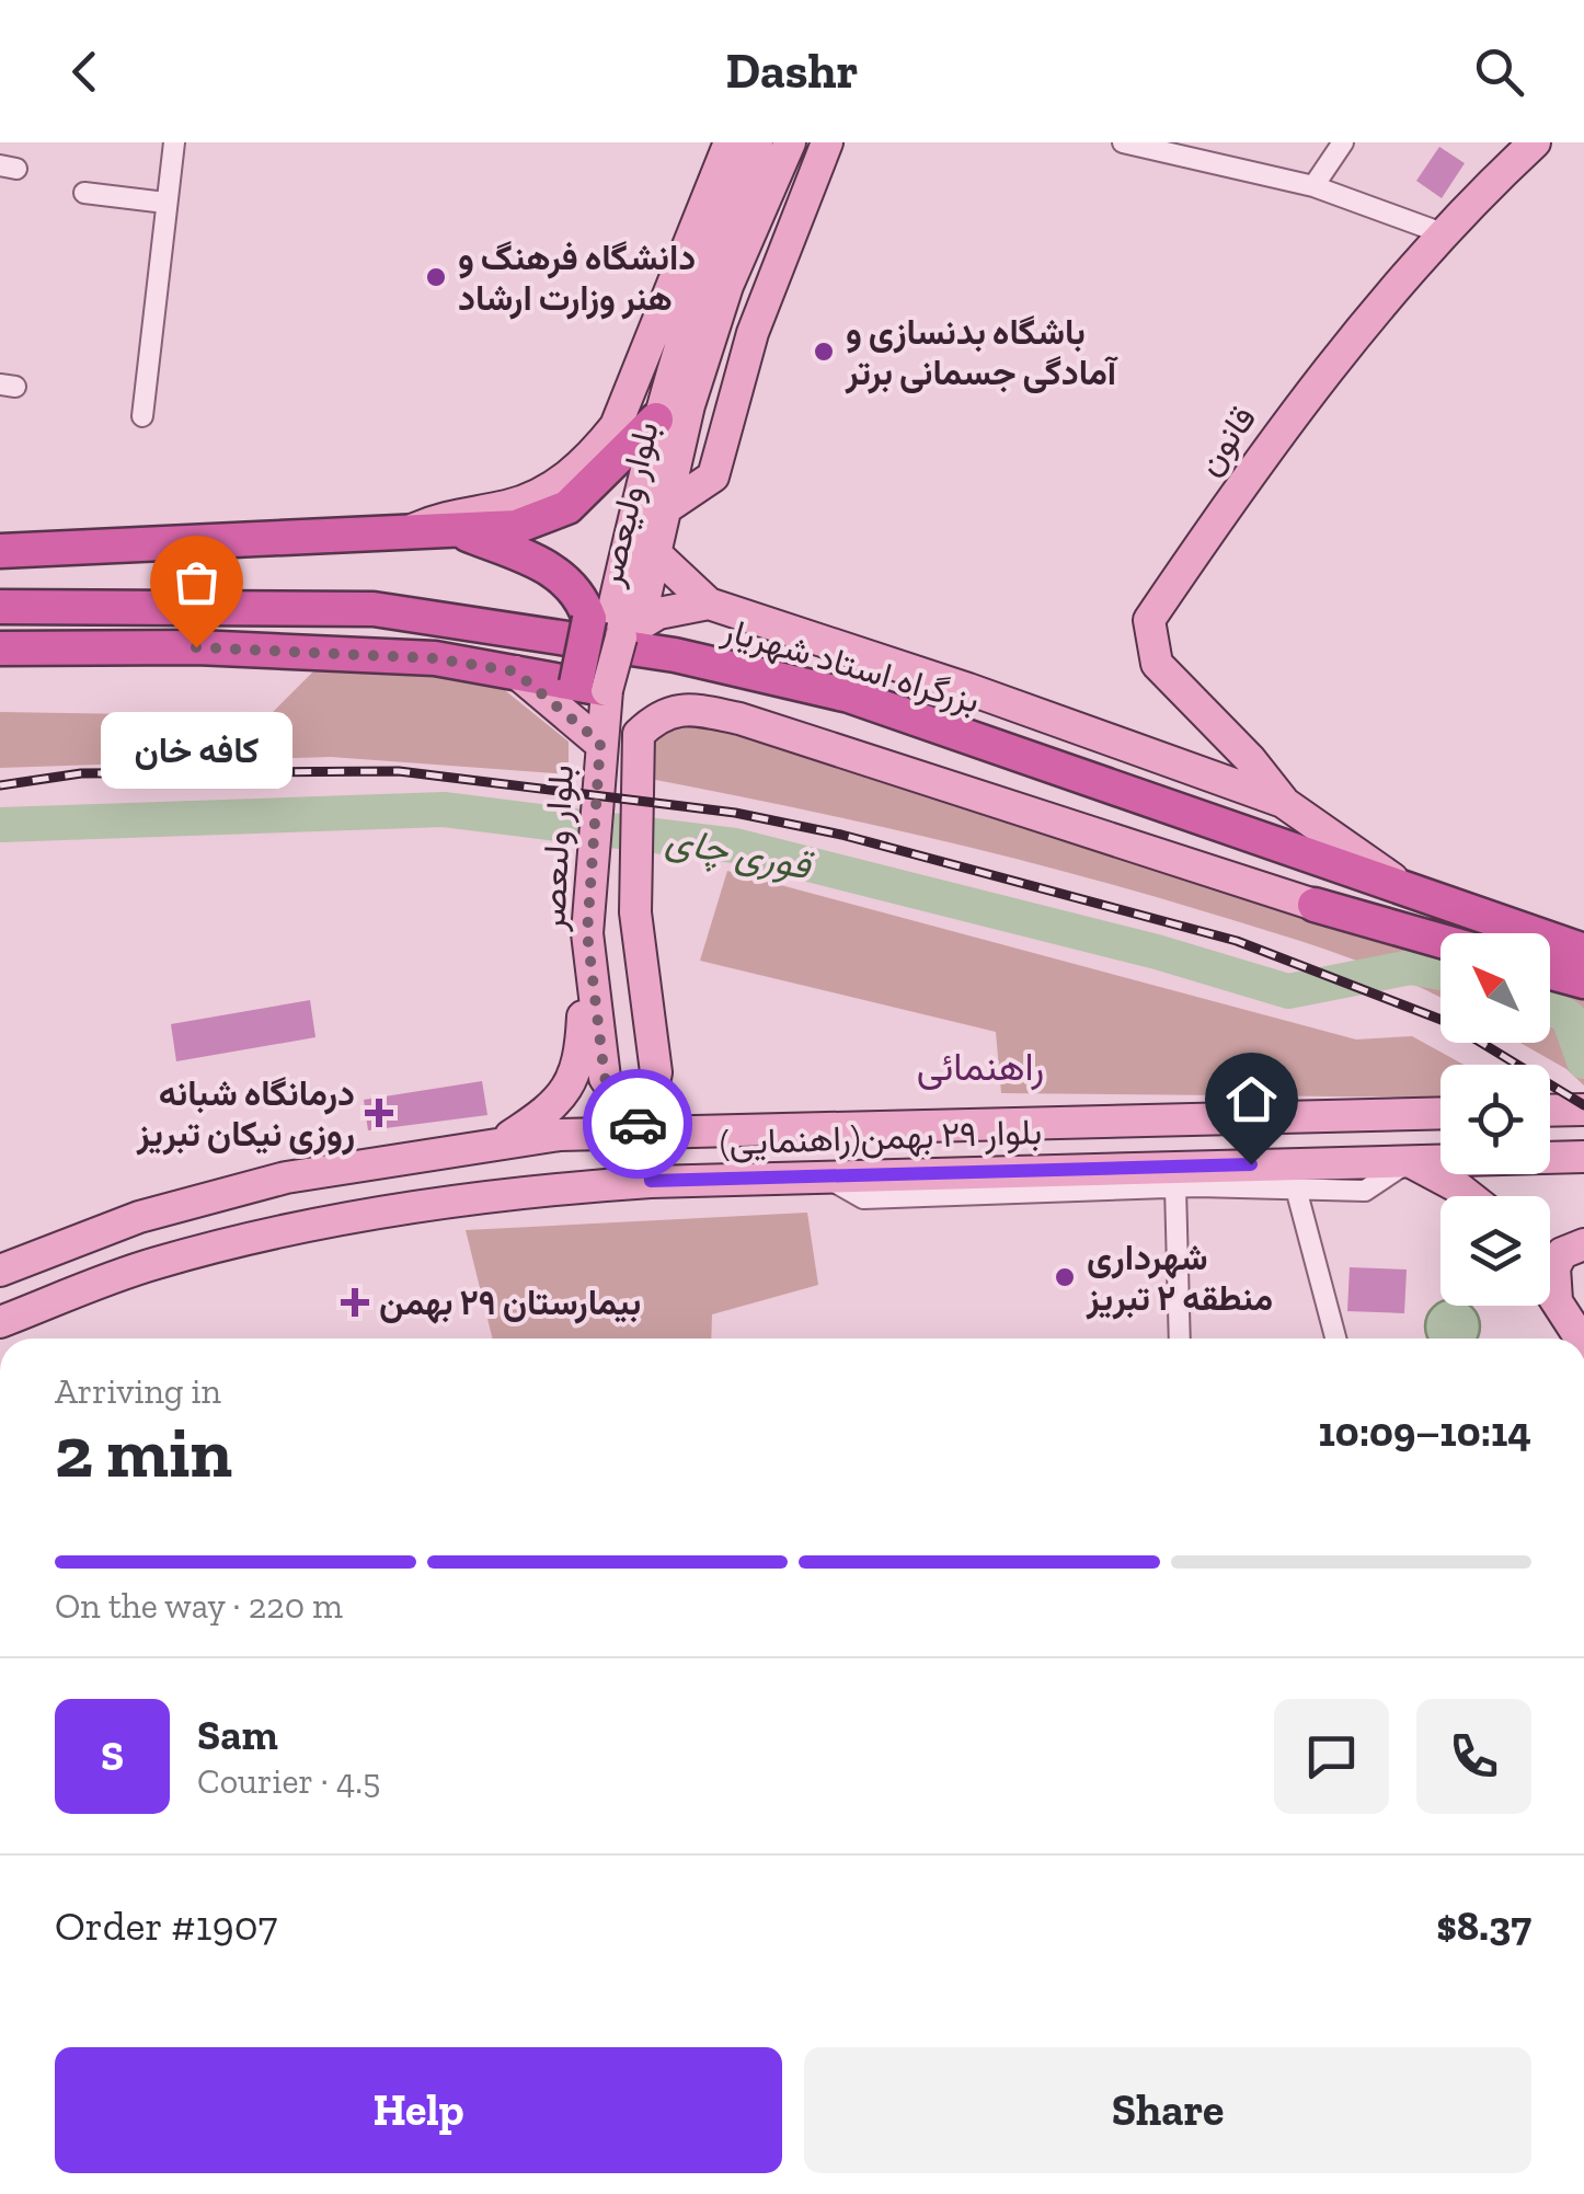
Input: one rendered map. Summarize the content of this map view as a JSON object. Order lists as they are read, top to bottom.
{
  "streets": {
    "highway": ["بزرگراه استاد شهریار"],
    "main road": [
      "قانون",
      "بلوار ولیعصر",
      "بلوار ولىعصر",
      "بلوار ٢٩ بهمن(راهنمایی)"
    ]
  },
  "crossings": [
    ["بلوار ولیعصر", "بلوار ولىعصر"],
    ["بلوار ولىعصر", "بلوار ٢٩ بهمن(راهنمایی)"]
  ],
  "districts": ["راهنمائی"],
  "water": ["قوری چای"],
  "places": {
    "other": [
      "دانشگاه فرهنگ و هنر وزارت ارشاد",
      "باشگاه بدنسازی و آمادگی جسمانی برتر",
      "کافه خان",
      "شهرداری منطقه ۲ تبریز"
    ],
    "health": ["درمانگاه شبانه روزی نیکان تبریز", "بیمارستان ٢٩ بهمن"]
  },
  "north": "top left",
  "page": {
    "header": "Dashr",
    "bubble": "کافه خان",
    "heading": ["2 min", "Arriving in", "10:09–10:14"],
    "panel": [
      "Sam",
      "Courier · 4.5",
      "Order #1907",
      "$8.37"
    ],
    "bar": "On the way · 220 m",
    "round": "S",
    "buttons": ["Help", "Share"]
  }
}
